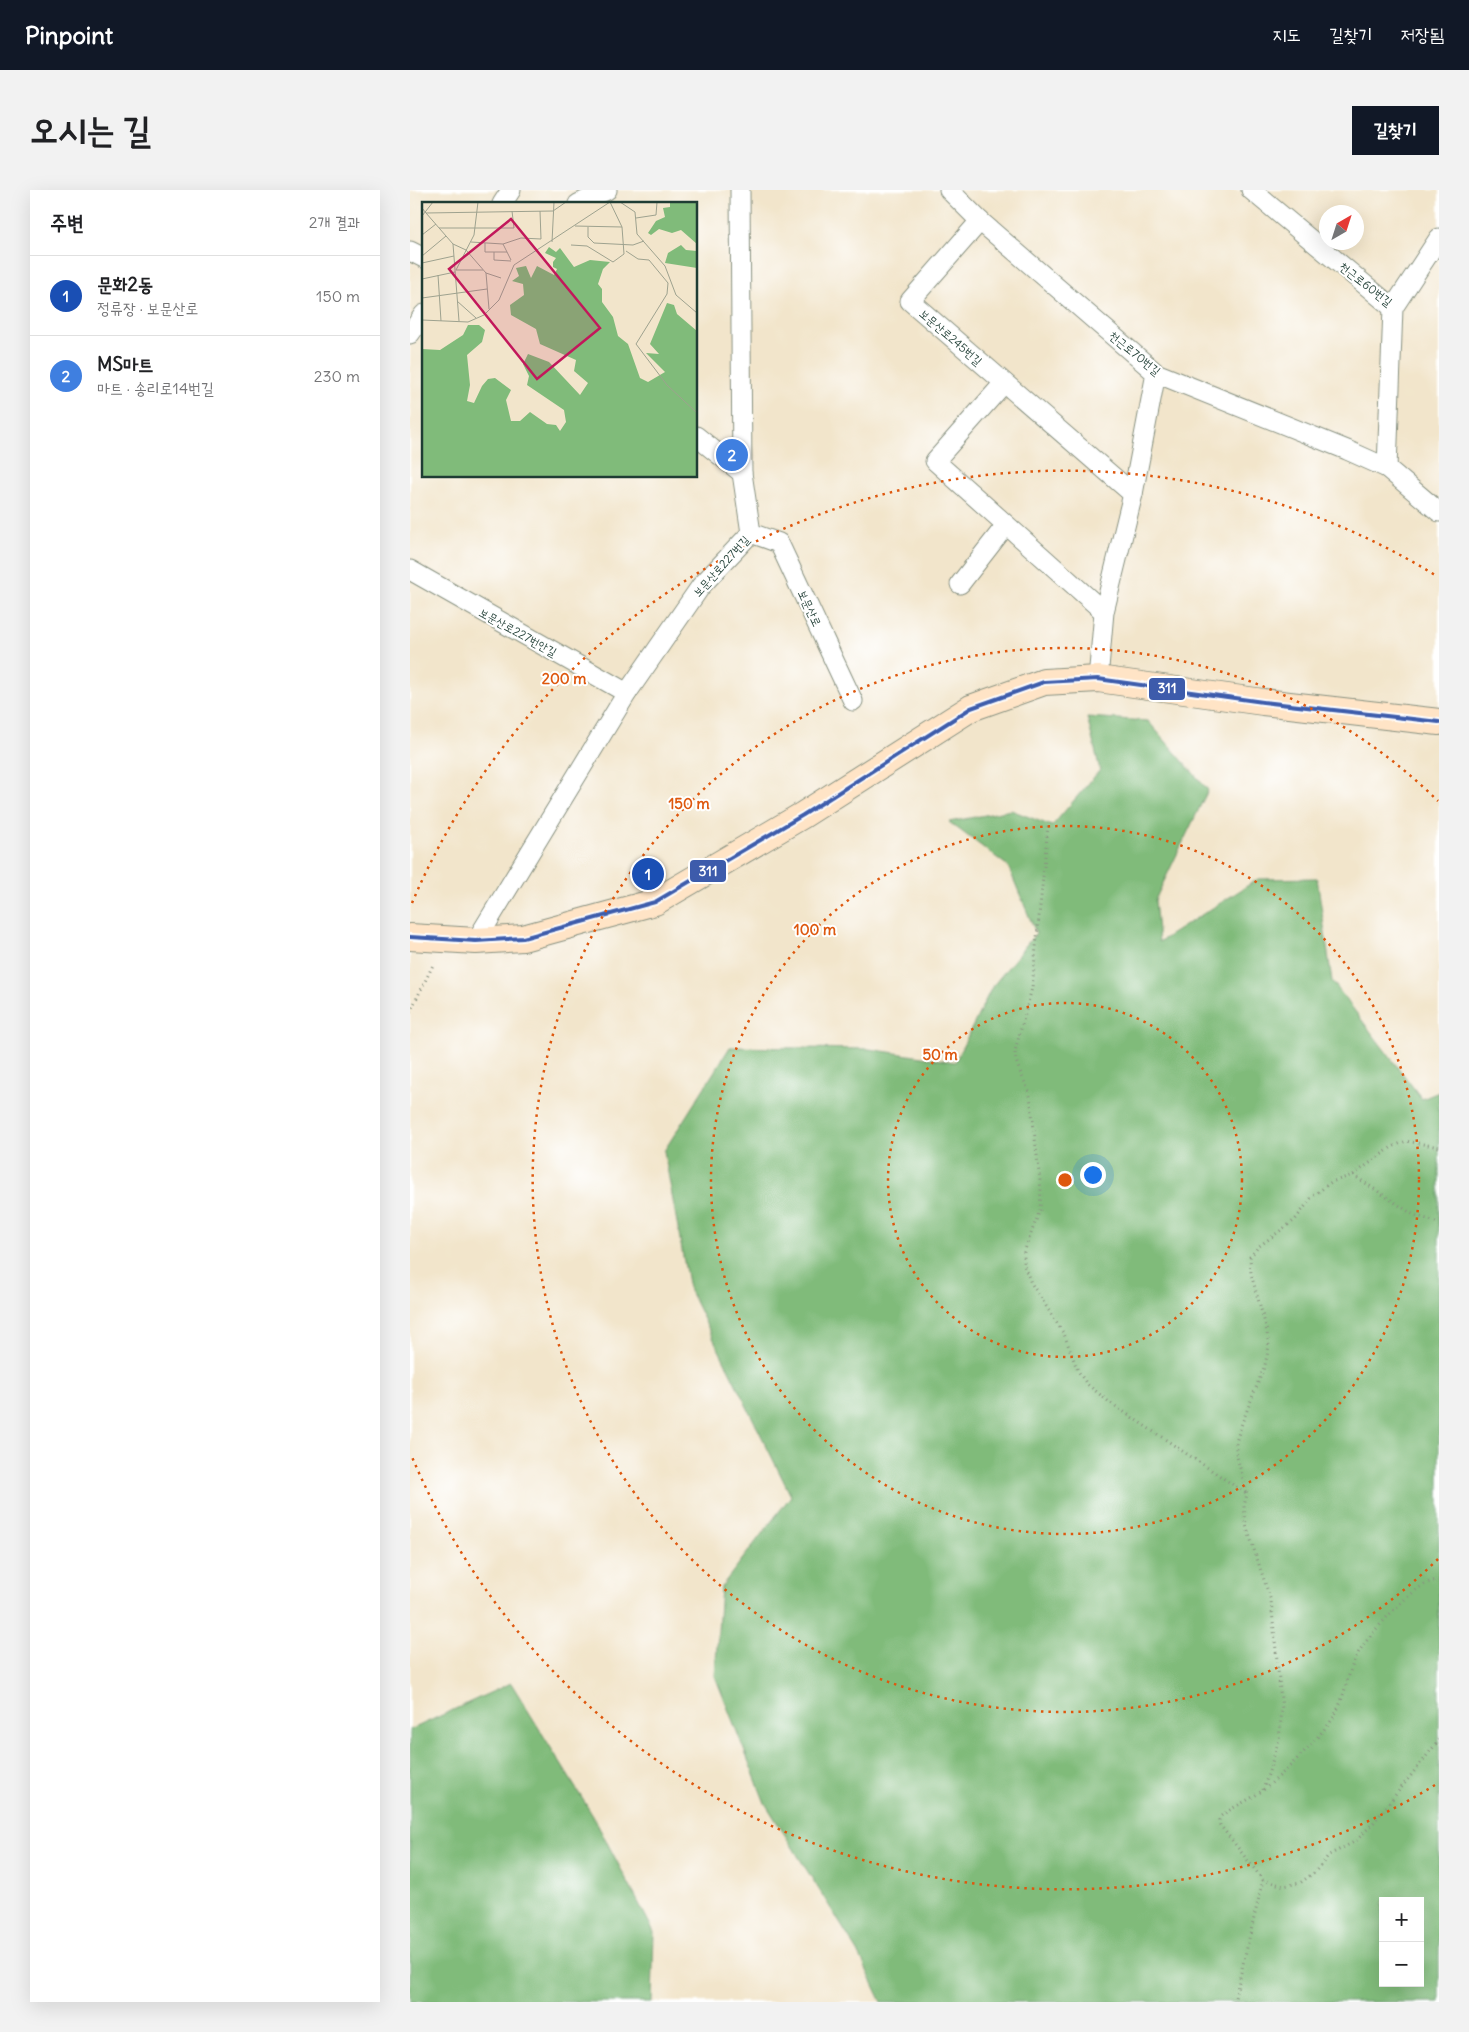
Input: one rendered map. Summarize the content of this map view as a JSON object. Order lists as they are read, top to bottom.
{
  "streets": {
    "street": [
      "천근로60번길",
      "보문산로245번길",
      "천근로70번길",
      "보문산로227번길",
      "보문산로",
      "보문산로227번안길"
    ]
  },
  "crossings": [
    ["보문산로245번길", "천근로70번길"],
    ["보문산로227번길", "보문산로"],
    ["보문산로227번길", "보문산로227번안길"]
  ],
  "lines": ["transit line 311"],
  "north": "top right",
  "page": {
    "header": "Pinpoint",
    "nav": ["지도", "길찾기", "저장됨"],
    "buttons": "길찾기",
    "title": "오시는 길",
    "heading": ["주변", "2개 결과"],
    "list": [
      {
        "mark": "1",
        "name": "문화2동",
        "note": "정류장 · 보문산로",
        "value": "150 m"
      },
      {
        "mark": "2",
        "name": "MS마트",
        "note": "마트 · 송리로14번길",
        "value": "230 m"
      }
    ],
    "pins": ["2", "1"],
    "map_buttons": ["+", "−"]
  },
  "rings": [
    "200 m",
    "150 m",
    "100 m",
    "50 m"
  ]
}
